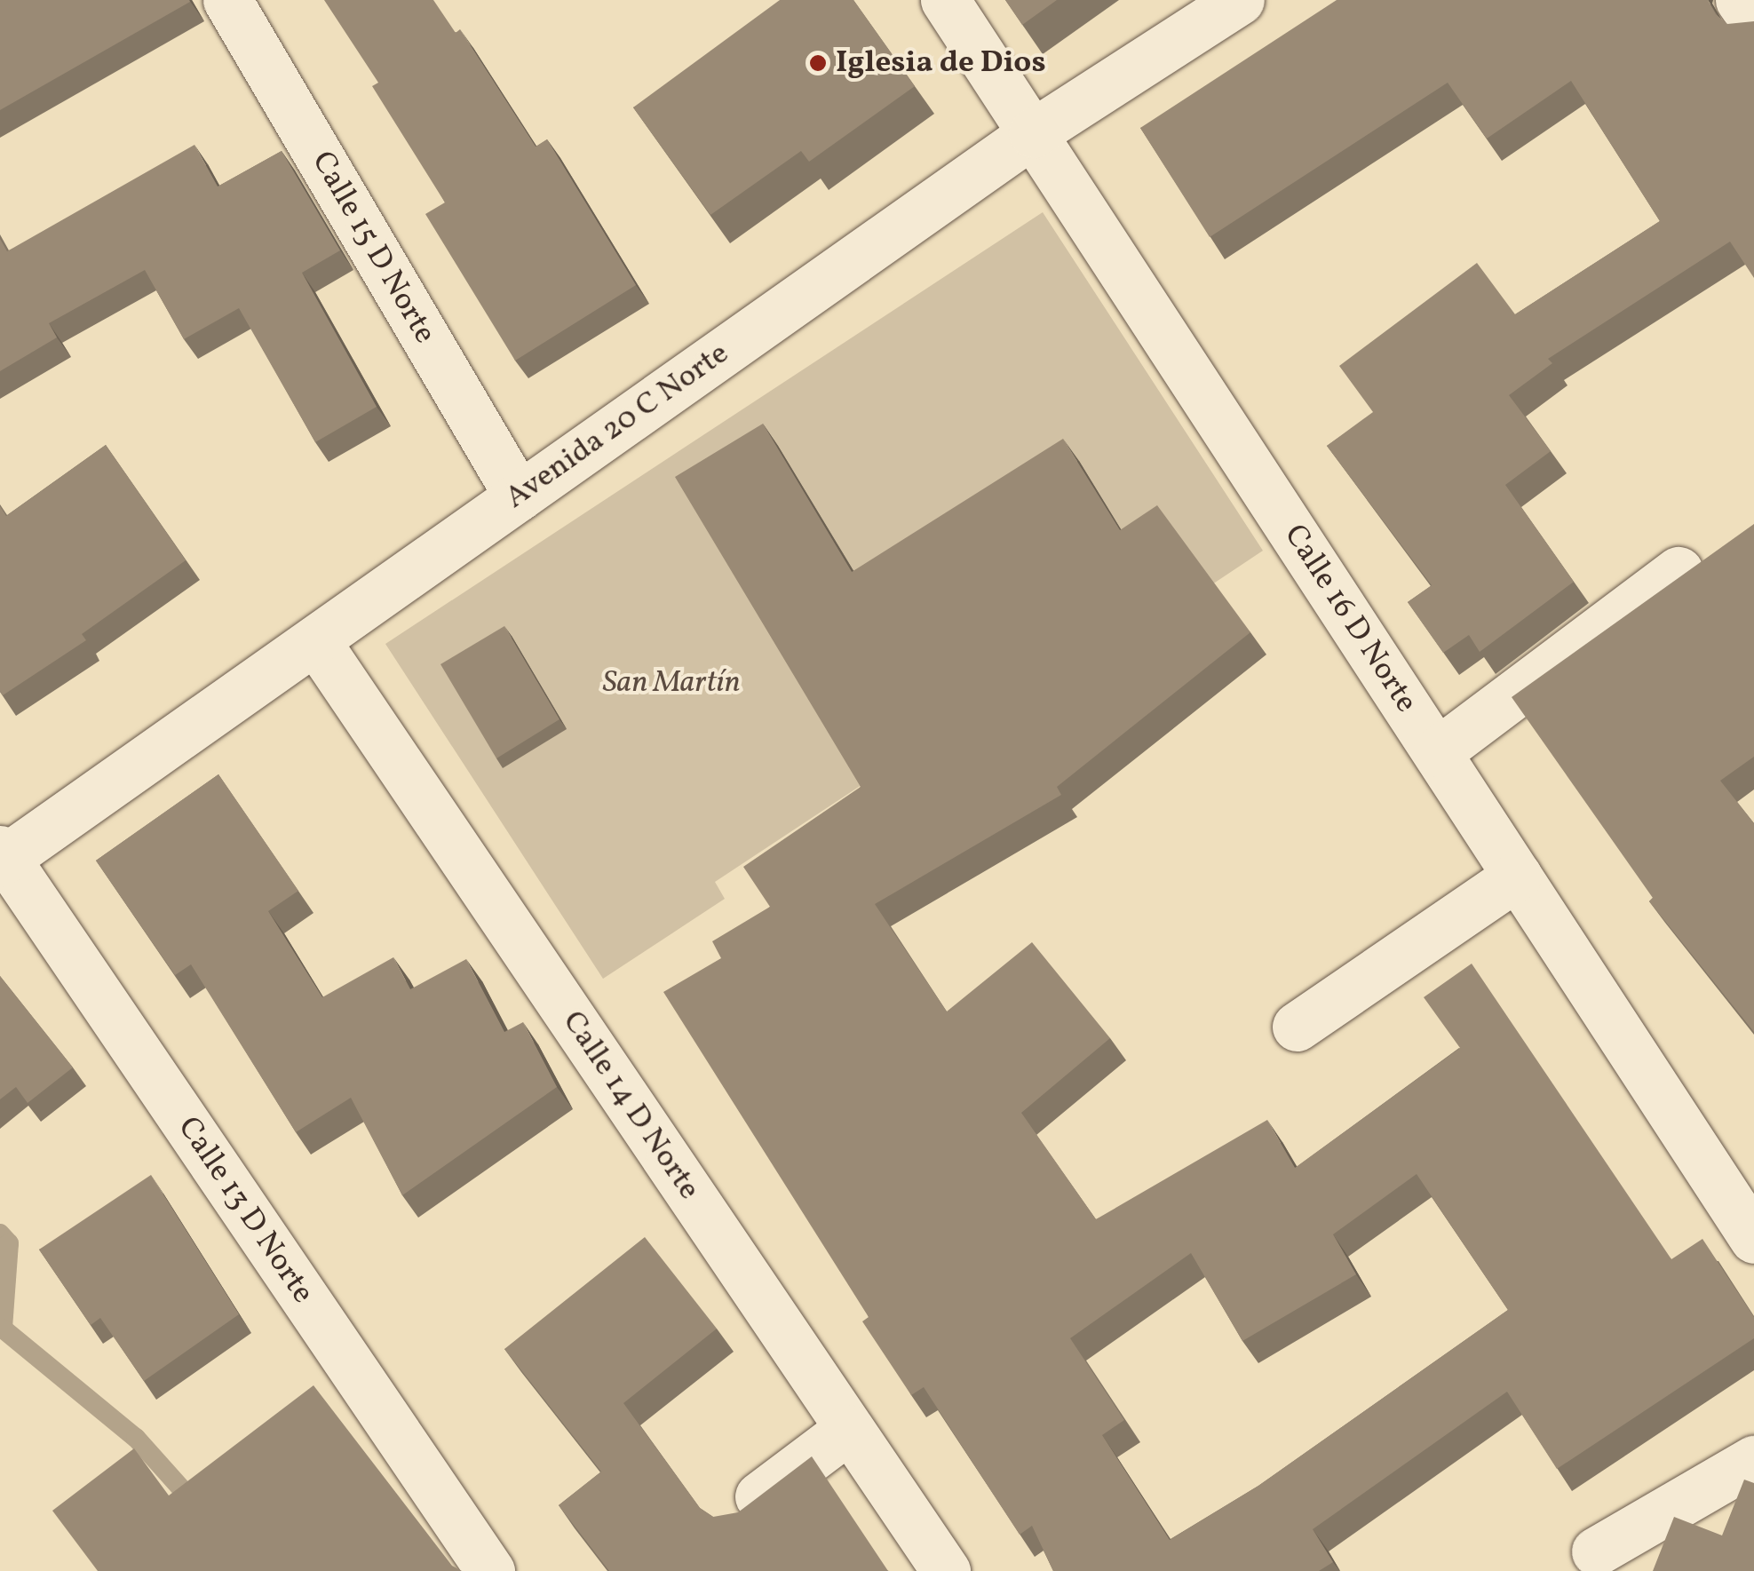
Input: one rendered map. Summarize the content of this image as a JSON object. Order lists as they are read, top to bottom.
{
  "streets": {
    "street": [
      "Calle 15 D Norte",
      "Avenida 20 C Norte",
      "Calle 16 D Norte",
      "Calle 14 D Norte",
      "Calle 13 D Norte"
    ]
  },
  "crossings": [
    ["Calle 15 D Norte", "Avenida 20 C Norte"],
    ["Avenida 20 C Norte", "Calle 16 D Norte"],
    ["Avenida 20 C Norte", "Calle 14 D Norte"],
    ["Avenida 20 C Norte", "Calle 13 D Norte"]
  ],
  "parks": ["San Martín"],
  "places": ["Iglesia de Dios"]
}
